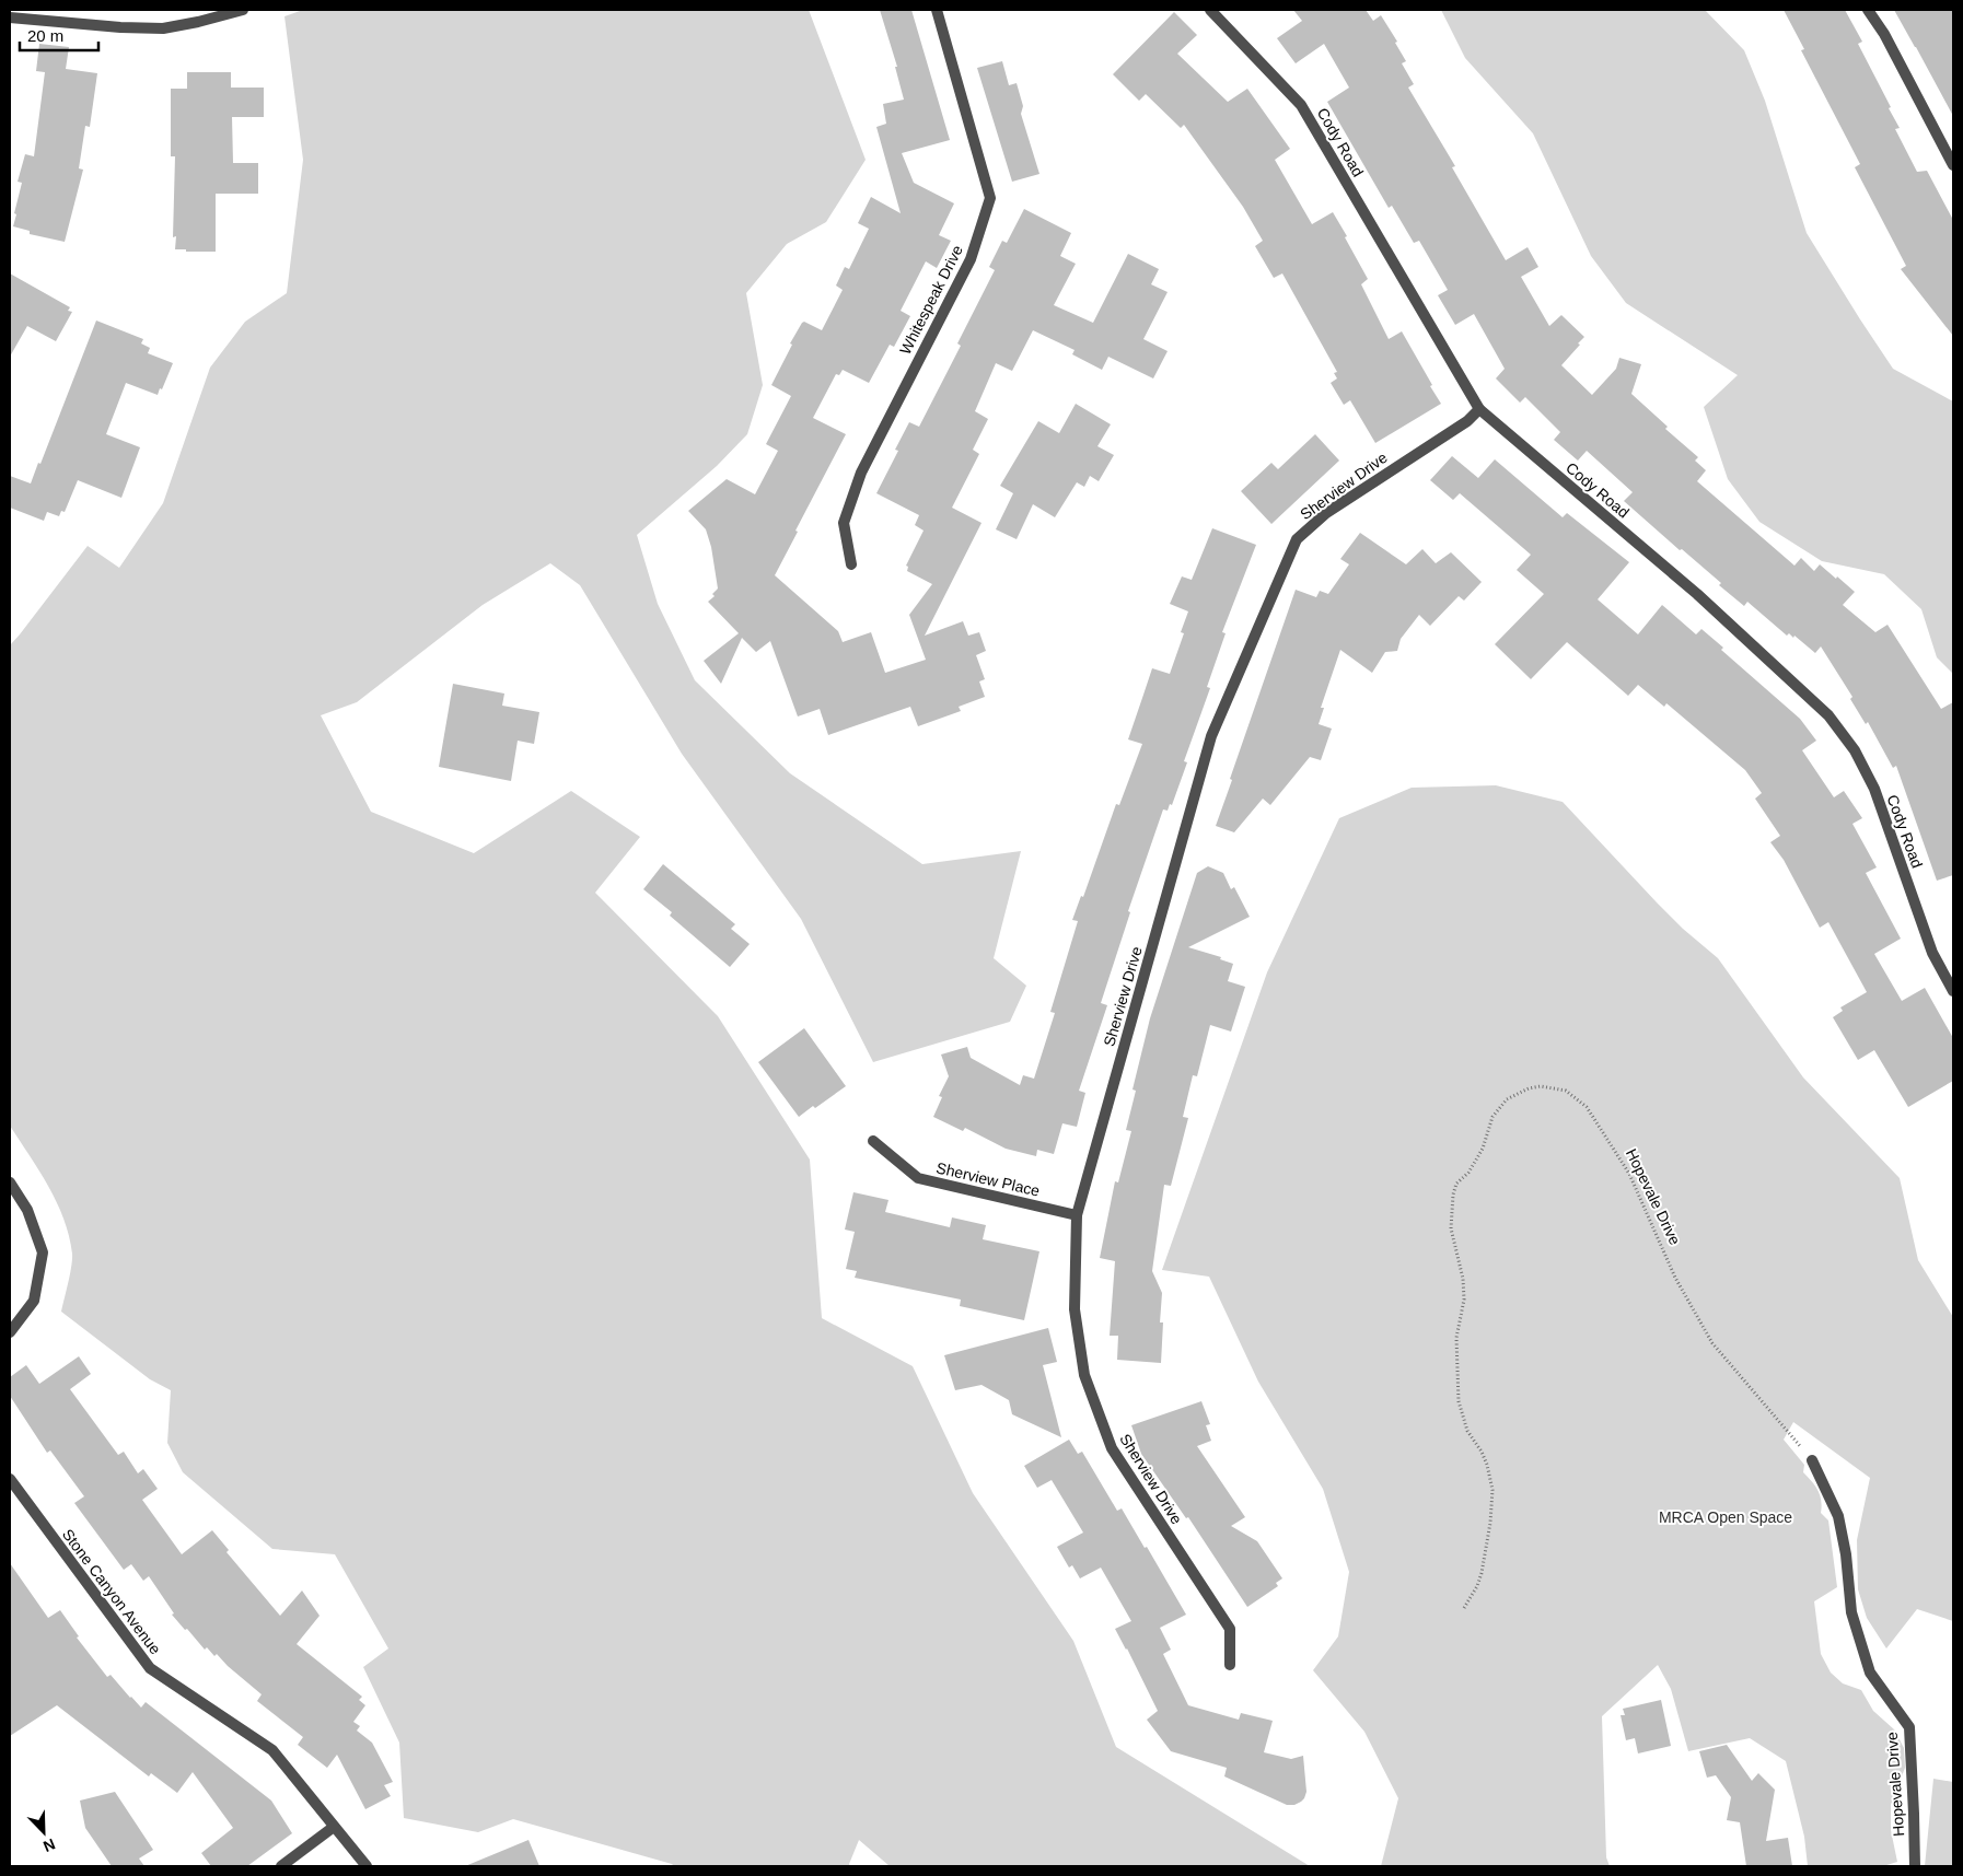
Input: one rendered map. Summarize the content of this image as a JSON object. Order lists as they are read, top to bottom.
{
  "streets": {
    "street": [
      "Cody Road",
      "Whitespeak Drive",
      "Sherview Drive",
      "Sherview Place",
      "Hopevale Drive",
      "Stone Canyon Avenue"
    ]
  },
  "crossings": [
    ["Cody Road", "Sherview Drive"],
    ["Sherview Drive", "Sherview Place"]
  ],
  "parks": ["MRCA Open Space"],
  "scale_bar": "20 m",
  "north": "bottom right"
}
